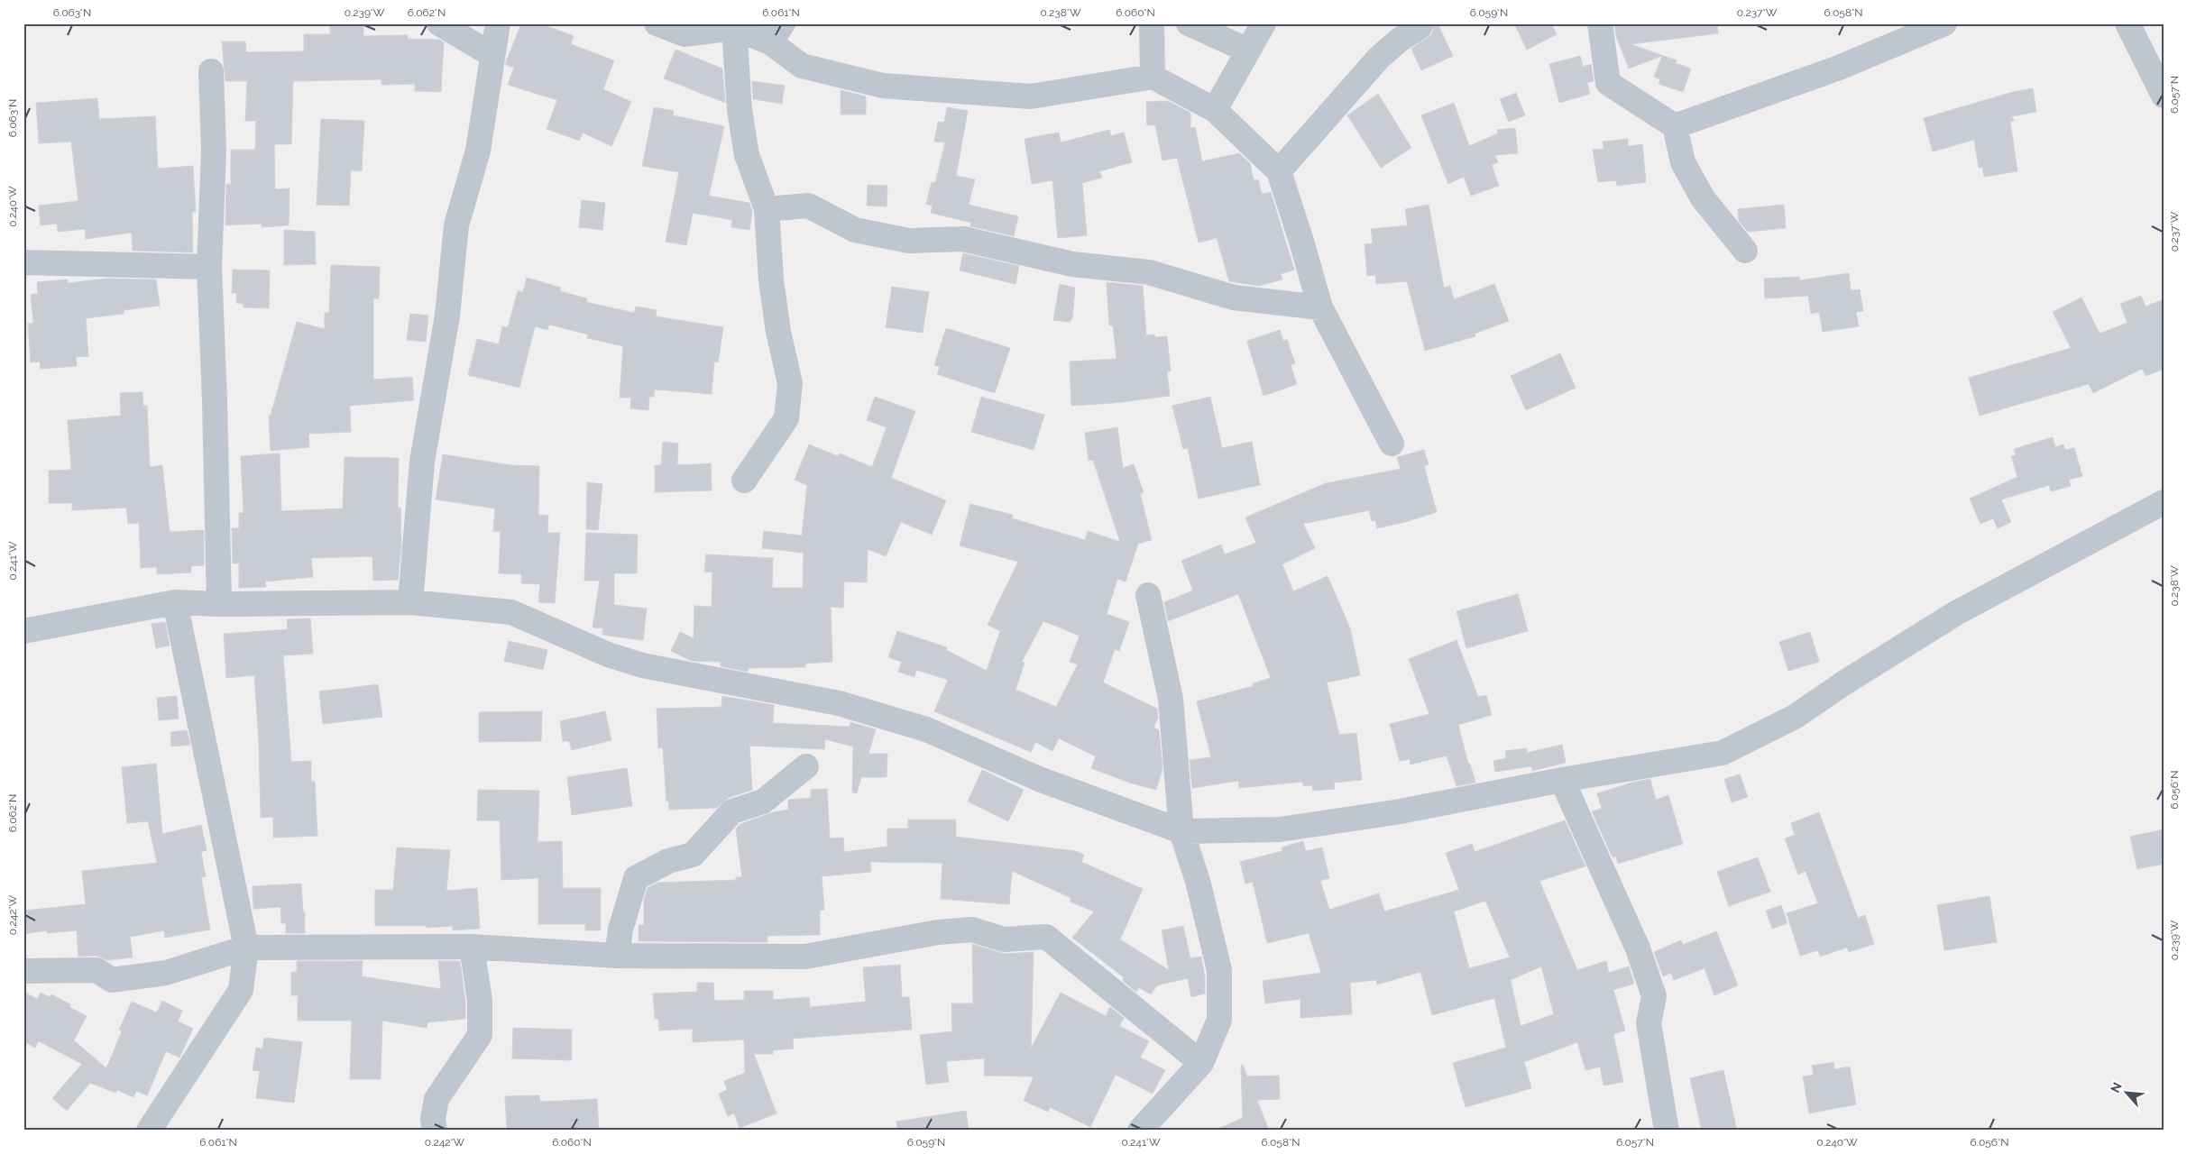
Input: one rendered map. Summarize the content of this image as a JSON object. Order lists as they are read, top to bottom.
{
  "north": "top left",
  "coordinates": [
    "6.063°N",
    "0.239°W",
    "6.062°N",
    "6.061°N",
    "0.238°W",
    "6.060°N",
    "6.059°N",
    "0.237°W",
    "6.058°N",
    "6.057°N",
    "0.240°W",
    "0.241°W",
    "6.056°N",
    "0.242°W"
  ]
}
